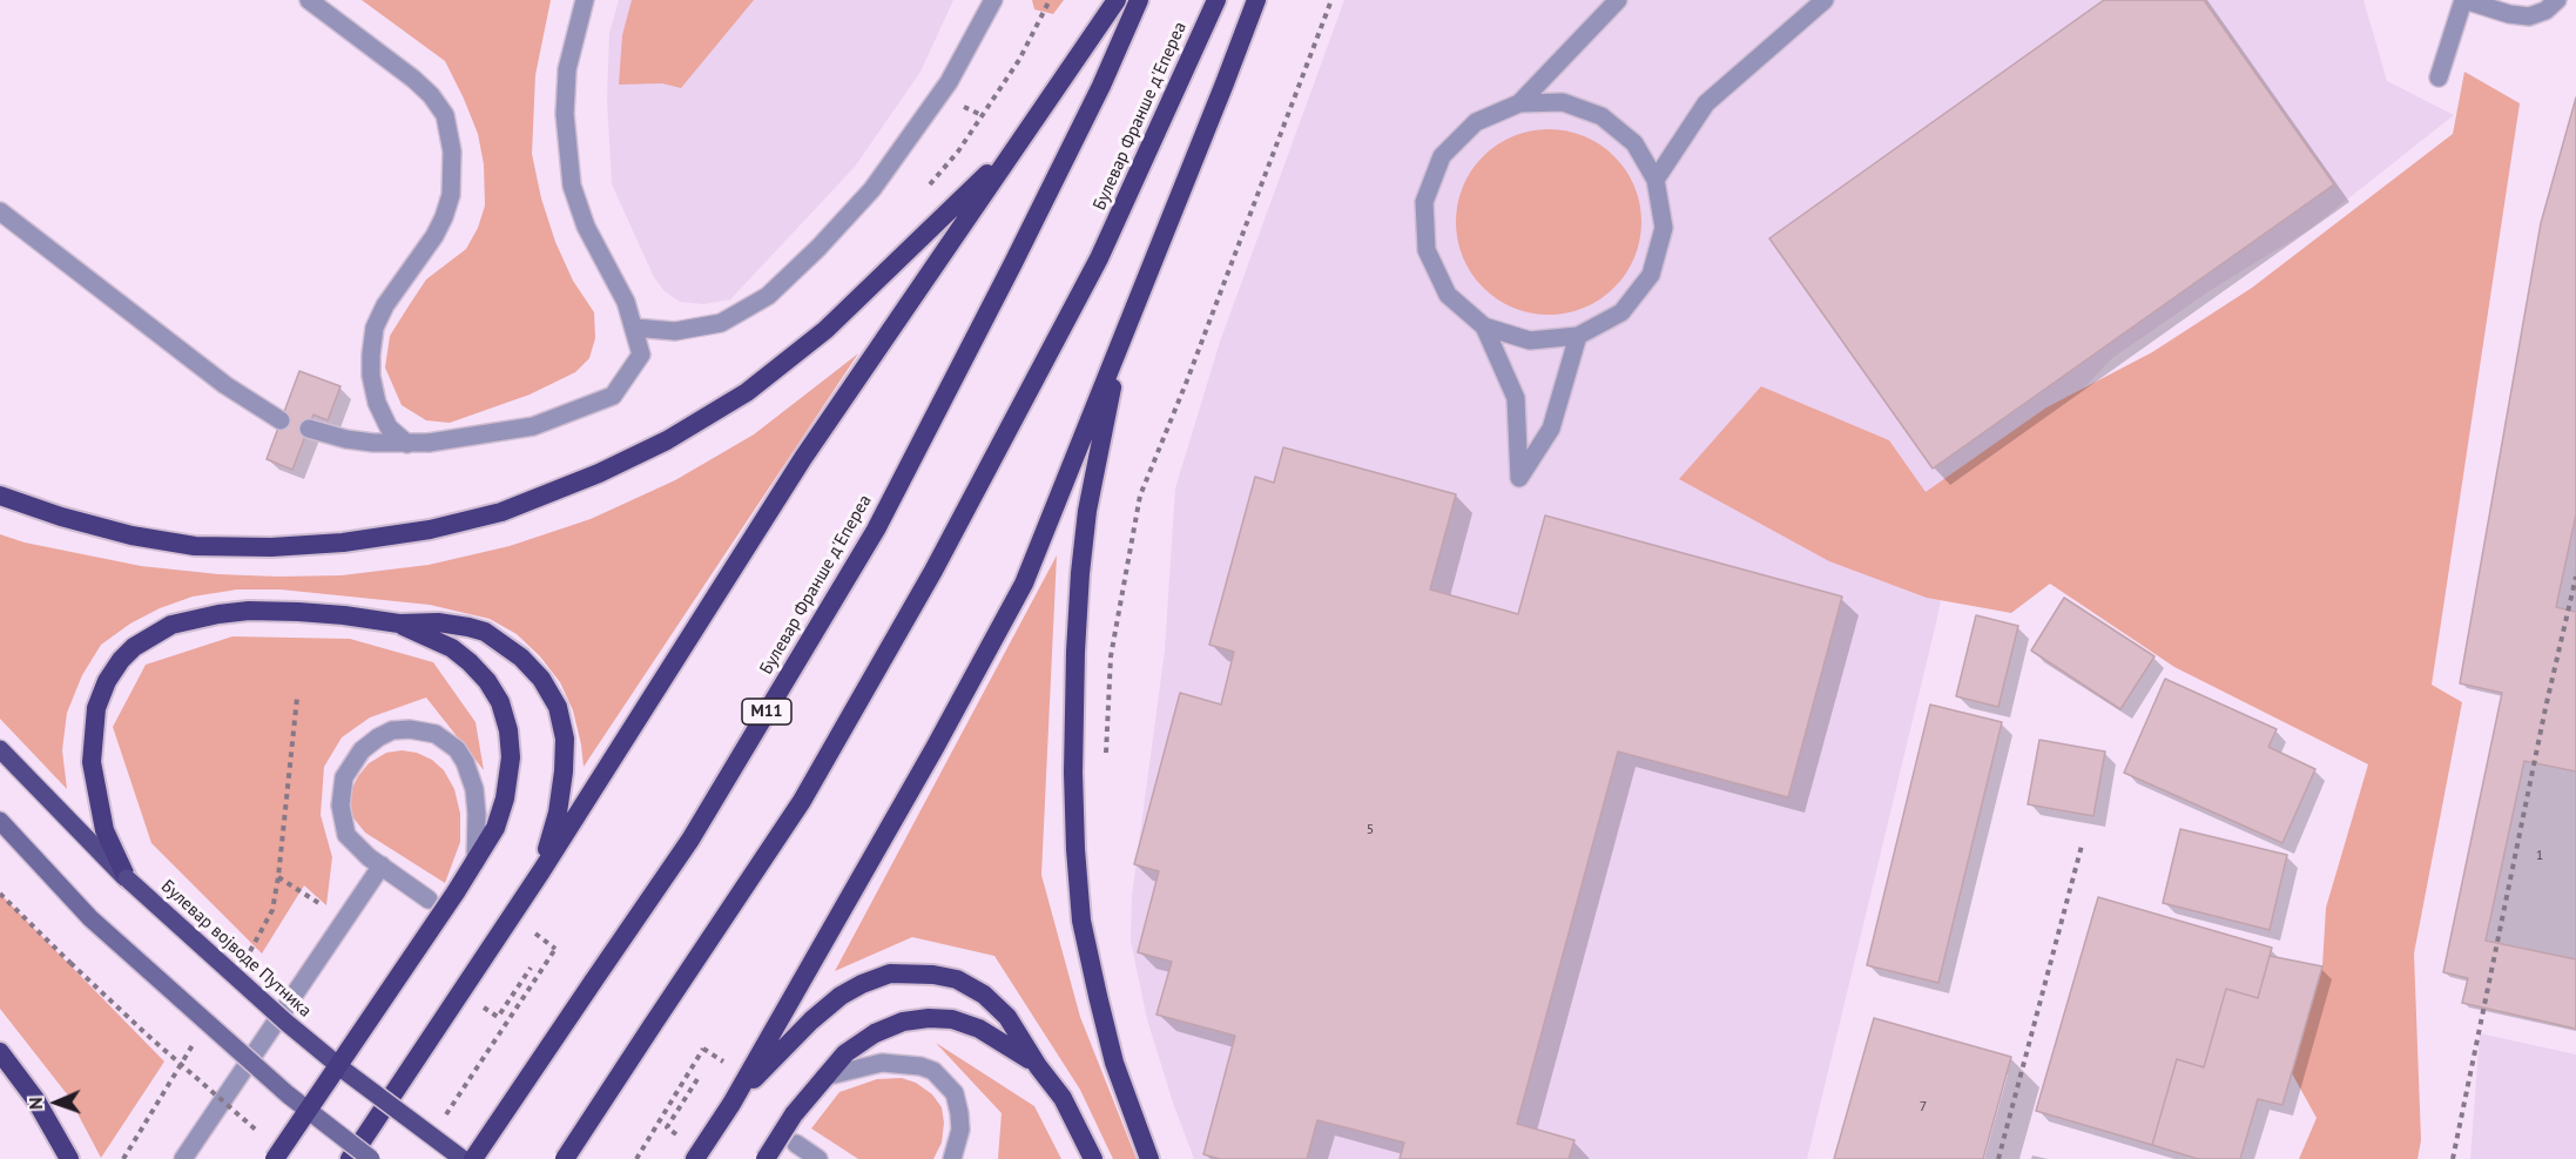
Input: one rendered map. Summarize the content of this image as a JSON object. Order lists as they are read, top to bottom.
{
  "streets": {
    "highway": ["Булевар Франше д'Епереа", "M11"],
    "main road": ["Булевар војводе Путника"]
  },
  "house_numbers": ["5", "1", "7"],
  "north": "left"
}
